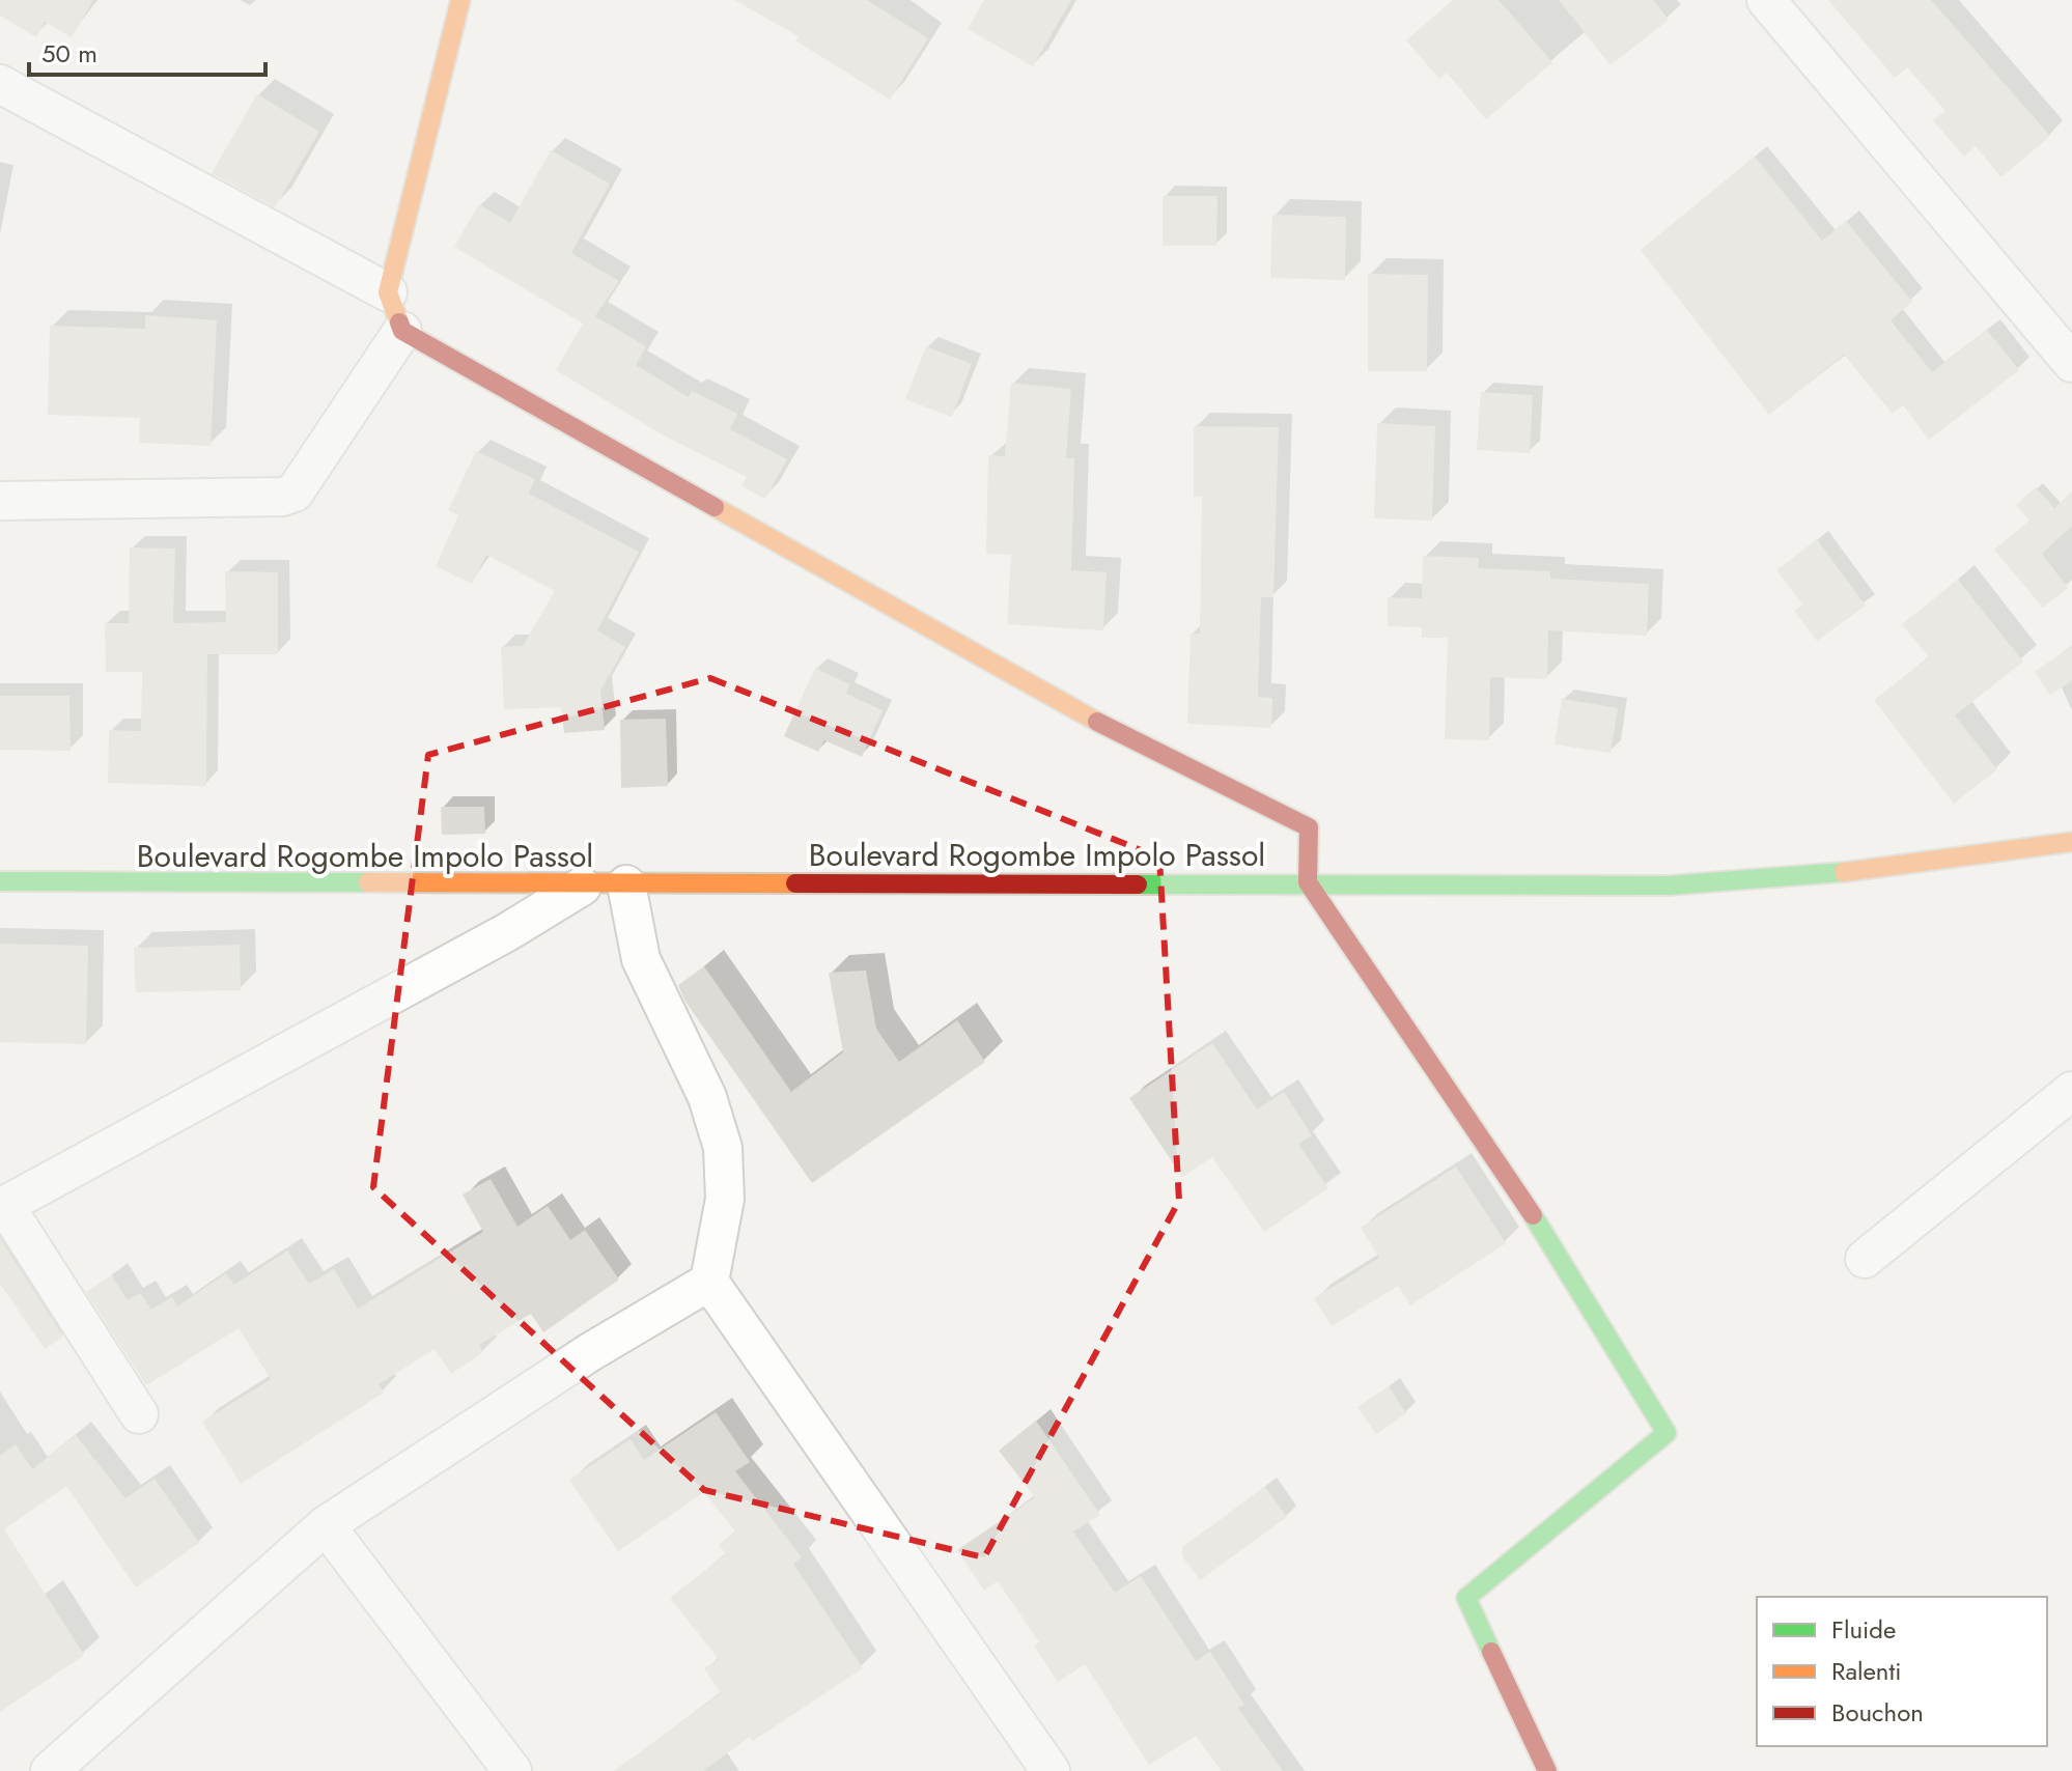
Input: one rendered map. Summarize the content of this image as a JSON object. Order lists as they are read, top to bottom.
{
  "streets": {
    "street": ["Boulevard Rogombe Impolo Passol"]
  },
  "legend": ["Fluide", "Ralenti", "Bouchon"],
  "scale_bar": "50 m"
}
